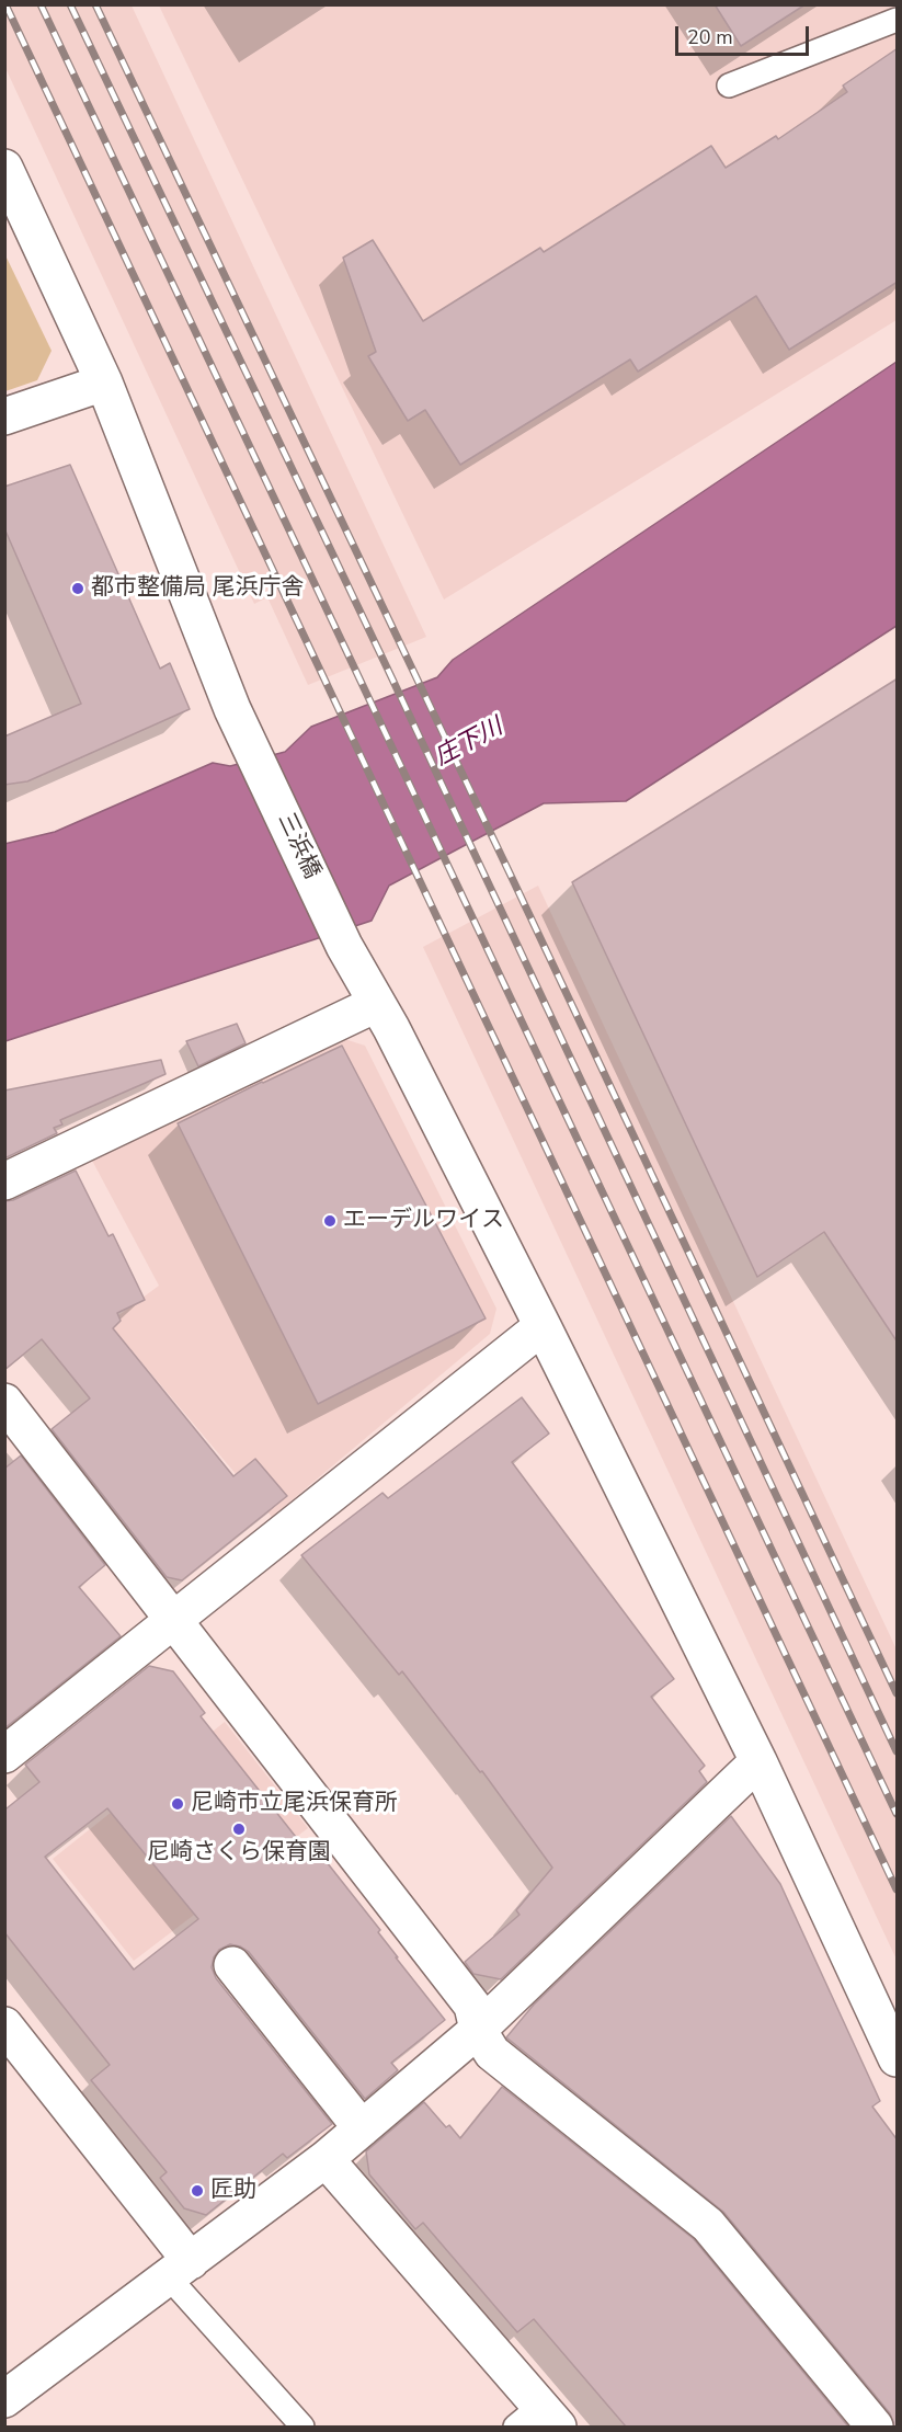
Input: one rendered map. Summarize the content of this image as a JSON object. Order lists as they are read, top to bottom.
{
  "streets": {
    "street": ["三浜橋"]
  },
  "water": ["庄下川"],
  "places": [
    "都市整備局 尾浜庁舎",
    "エーデルワイス",
    "尼崎市立尾浜保育所",
    "尼崎さくら保育園",
    "匠助"
  ],
  "scale_bar": "20 m"
}
